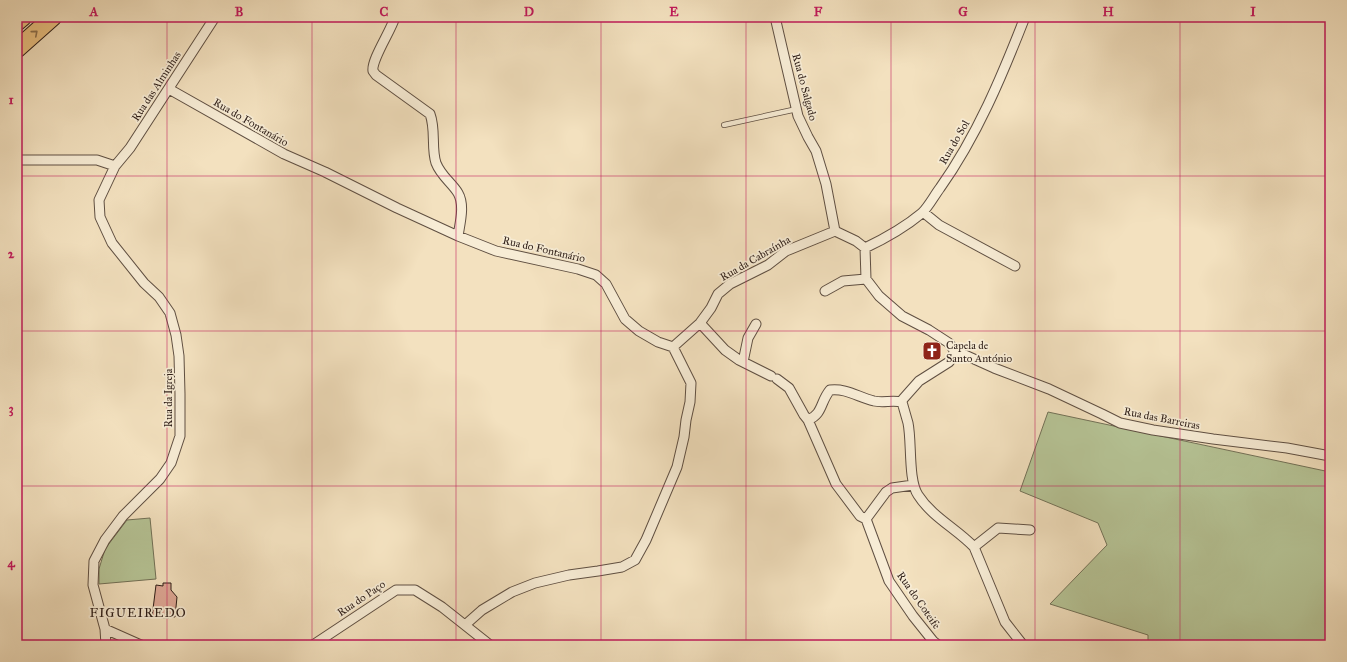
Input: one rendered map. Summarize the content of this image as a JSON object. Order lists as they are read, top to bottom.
{
  "streets": {
    "street": [
      "Rua das Alminhas",
      "Rua do Salgado",
      "Rua do Fontanário",
      "Rua do Sol",
      "Rua da Cabraínha",
      "Rua da Igreja",
      "Rua das Barreiras",
      "Rua do Paço",
      "Rua do Coteife"
    ]
  },
  "crossings": [
    ["Rua das Alminhas", "Rua do Fontanário"],
    ["Rua das Alminhas", "Rua da Igreja"],
    ["Rua do Salgado", "Rua da Cabraínha"],
    ["Rua do Fontanário", "Rua da Cabraínha"]
  ],
  "districts": ["FIGUEIREDO"],
  "places": {
    "church": ["Capela de Santo António"]
  },
  "grid": {
    "columns": [
      "A",
      "B",
      "C",
      "D",
      "E",
      "F",
      "G",
      "H",
      "I"
    ],
    "rows": [
      "1",
      "2",
      "3",
      "4"
    ]
  }
}
